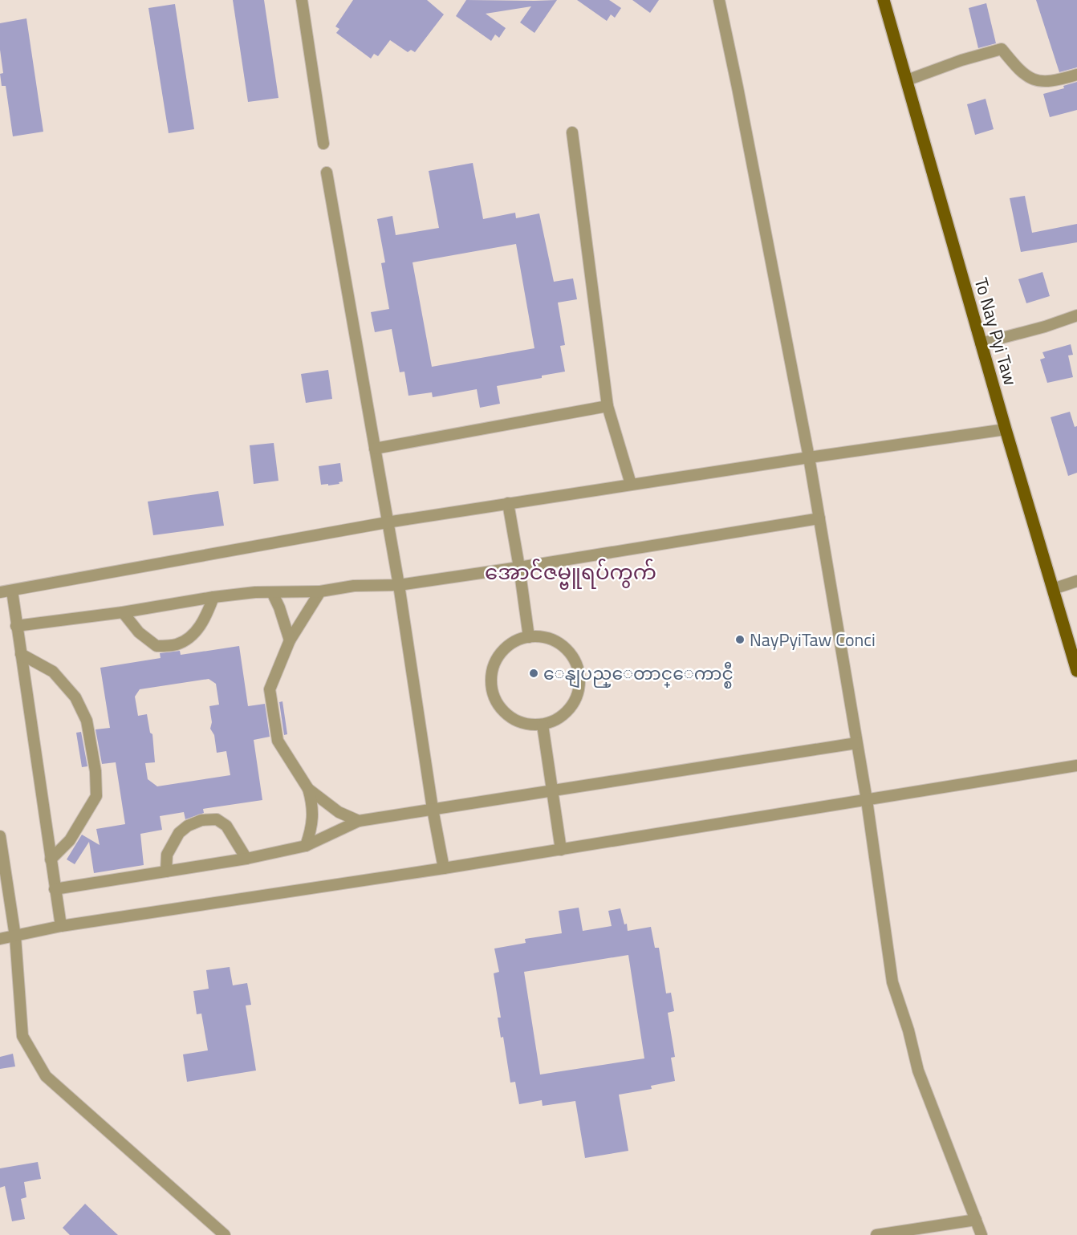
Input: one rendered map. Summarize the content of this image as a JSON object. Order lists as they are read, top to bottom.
{
  "streets": {
    "main road": ["To Nay Pyi Taw"]
  },
  "districts": ["အောင်ဇမ္ဗူရပ်ကွက်"],
  "places": ["NayPyiTaw Conci", "ေနျပည္ေတာင္ေကာင္စီ"]
}
